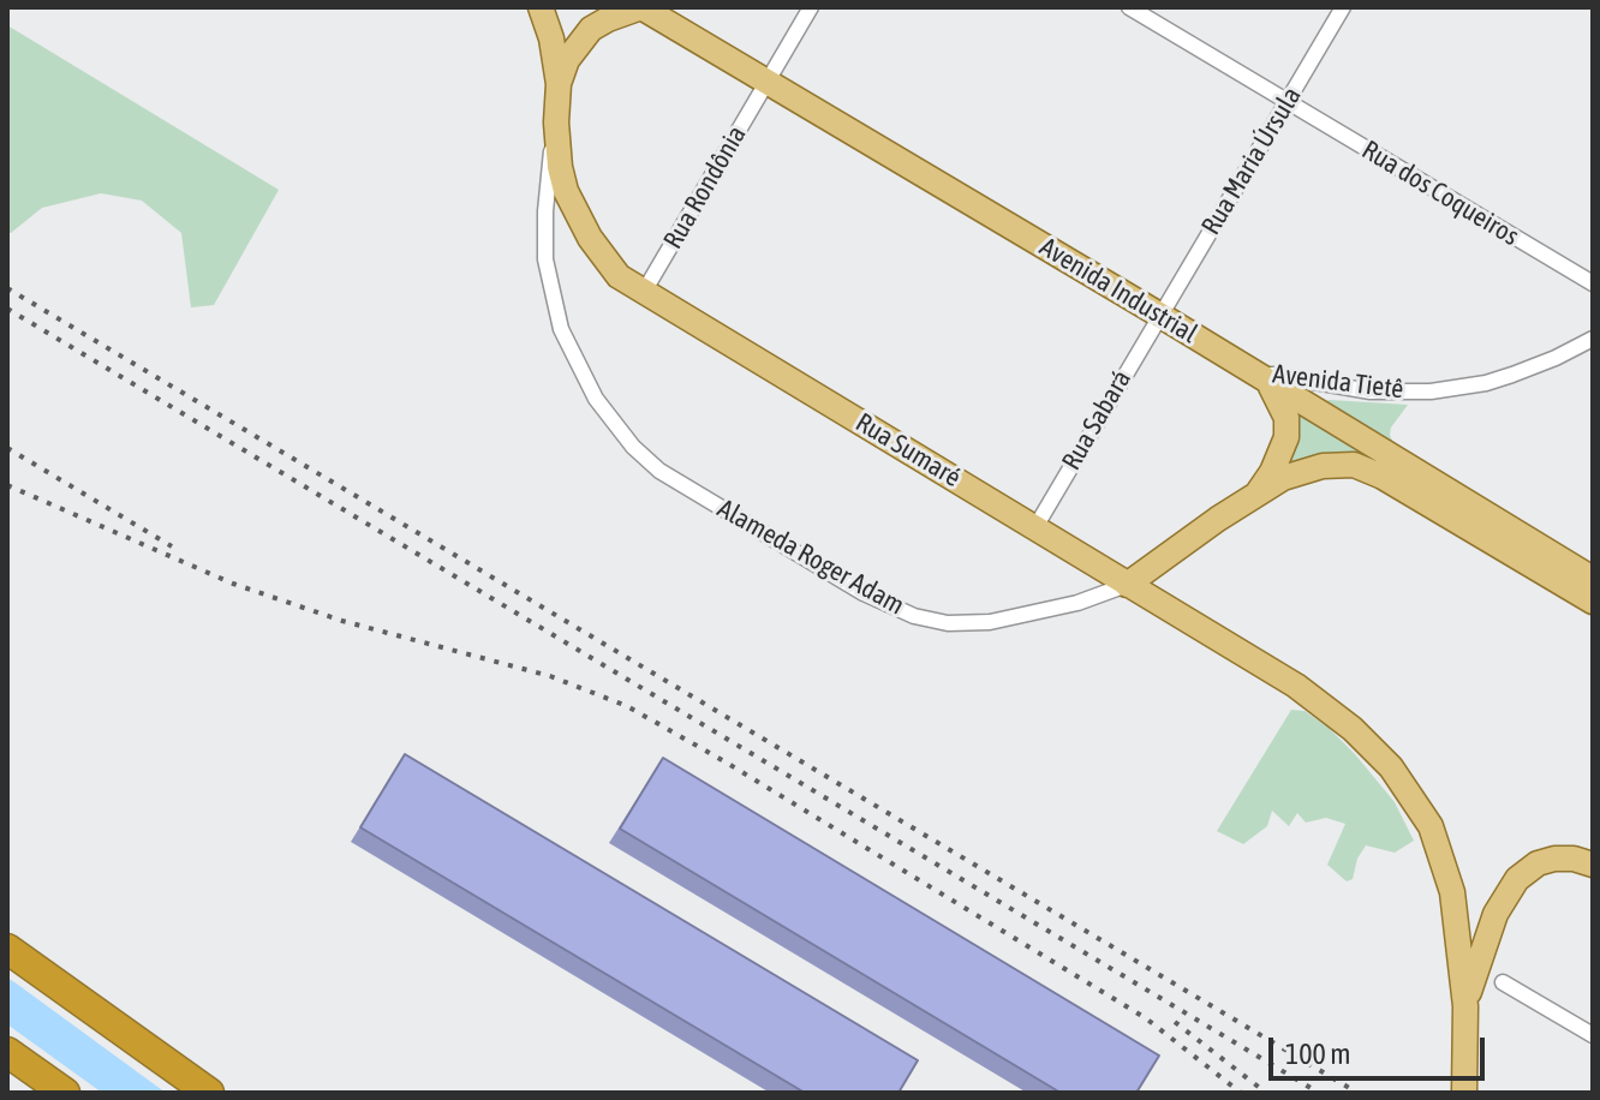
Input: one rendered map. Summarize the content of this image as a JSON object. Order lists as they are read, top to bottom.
{
  "streets": {
    "main road": ["Avenida Industrial", "Rua Sumaré", "Alameda Roger Adam"],
    "street": [
      "Rua Maria Úrsula",
      "Rua Rondônia",
      "Rua dos Coqueiros",
      "Avenida Tietê",
      "Rua Sabará"
    ]
  },
  "crossings": [
    ["Rua Maria Úrsula", "Rua dos Coqueiros"],
    ["Rua Maria Úrsula", "Avenida Industrial"],
    ["Rua Maria Úrsula", "Rua Sabará"],
    ["Rua Rondônia", "Avenida Industrial"],
    ["Rua Rondônia", "Rua Sumaré"],
    ["Avenida Industrial", "Avenida Tietê"],
    ["Avenida Industrial", "Rua Sabará"],
    ["Avenida Industrial", "Rua Sumaré"],
    ["Avenida Industrial", "Alameda Roger Adam"],
    ["Rua Sabará", "Rua Sumaré"],
    ["Rua Sumaré", "Alameda Roger Adam"]
  ],
  "scale_bar": "100 m"
}
